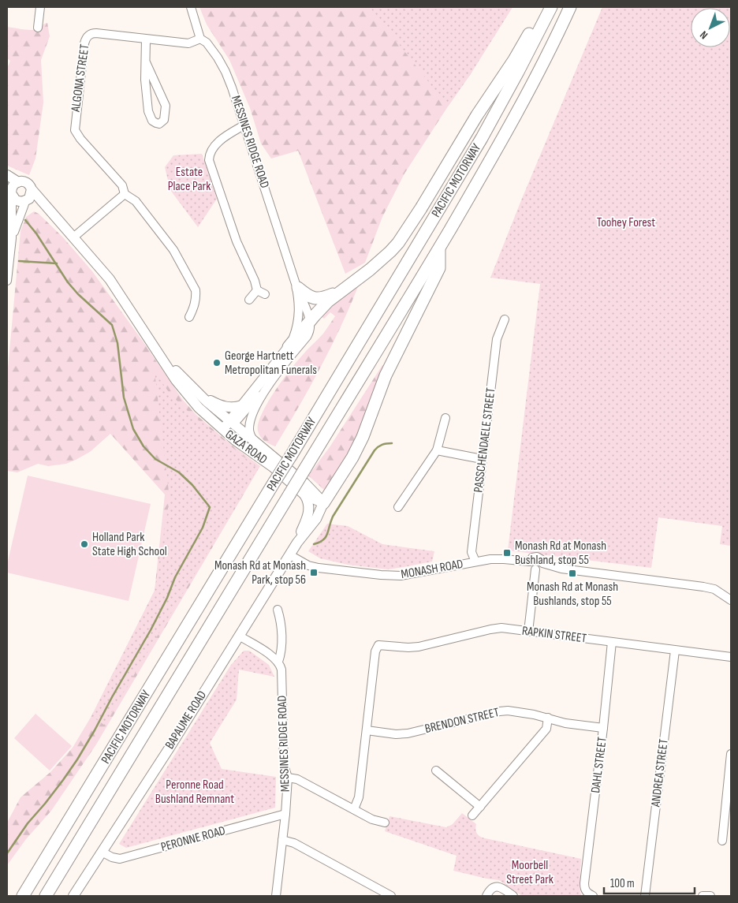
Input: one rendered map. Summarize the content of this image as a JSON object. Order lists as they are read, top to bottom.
{
  "streets": {
    "highway": ["PACIFIC MOTORWAY"],
    "main road": ["MESSINES RIDGE ROAD", "GAZA ROAD", "BAPAUME ROAD"],
    "street": [
      "ALGONA STREET",
      "PASSCHENDAELE STREET",
      "MONASH ROAD",
      "RAPKIN STREET",
      "BRENDON STREET",
      "DAHL STREET",
      "ANDREA STREET",
      "PERONNE ROAD"
    ]
  },
  "crossings": [
    ["ALGONA STREET", "MESSINES RIDGE ROAD"],
    ["MESSINES RIDGE ROAD", "GAZA ROAD"],
    ["MESSINES RIDGE ROAD", "PERONNE ROAD"],
    ["PASSCHENDAELE STREET", "MONASH ROAD"],
    ["GAZA ROAD", "BAPAUME ROAD"],
    ["MONASH ROAD", "BAPAUME ROAD"],
    ["RAPKIN STREET", "BRENDON STREET"],
    ["RAPKIN STREET", "DAHL STREET"],
    ["RAPKIN STREET", "ANDREA STREET"],
    ["BAPAUME ROAD", "PERONNE ROAD"],
    ["BRENDON STREET", "DAHL STREET"]
  ],
  "parks": [
    "Estate Place Park",
    "Toohey Forest",
    "Peronne Road Bushland Remnant",
    "Moorbell Street Park"
  ],
  "places": {
    "other": ["George Hartnett Metropolitan Funerals", "Holland Park State High School"],
    "transit": ["Monash Rd at Monash Bushland, stop 55", "Monash Rd at Monash Park, stop 56", "Monash Rd at Monash Bushlands, stop 55"]
  },
  "scale_bar": "100 m",
  "north": "bottom left"
}
